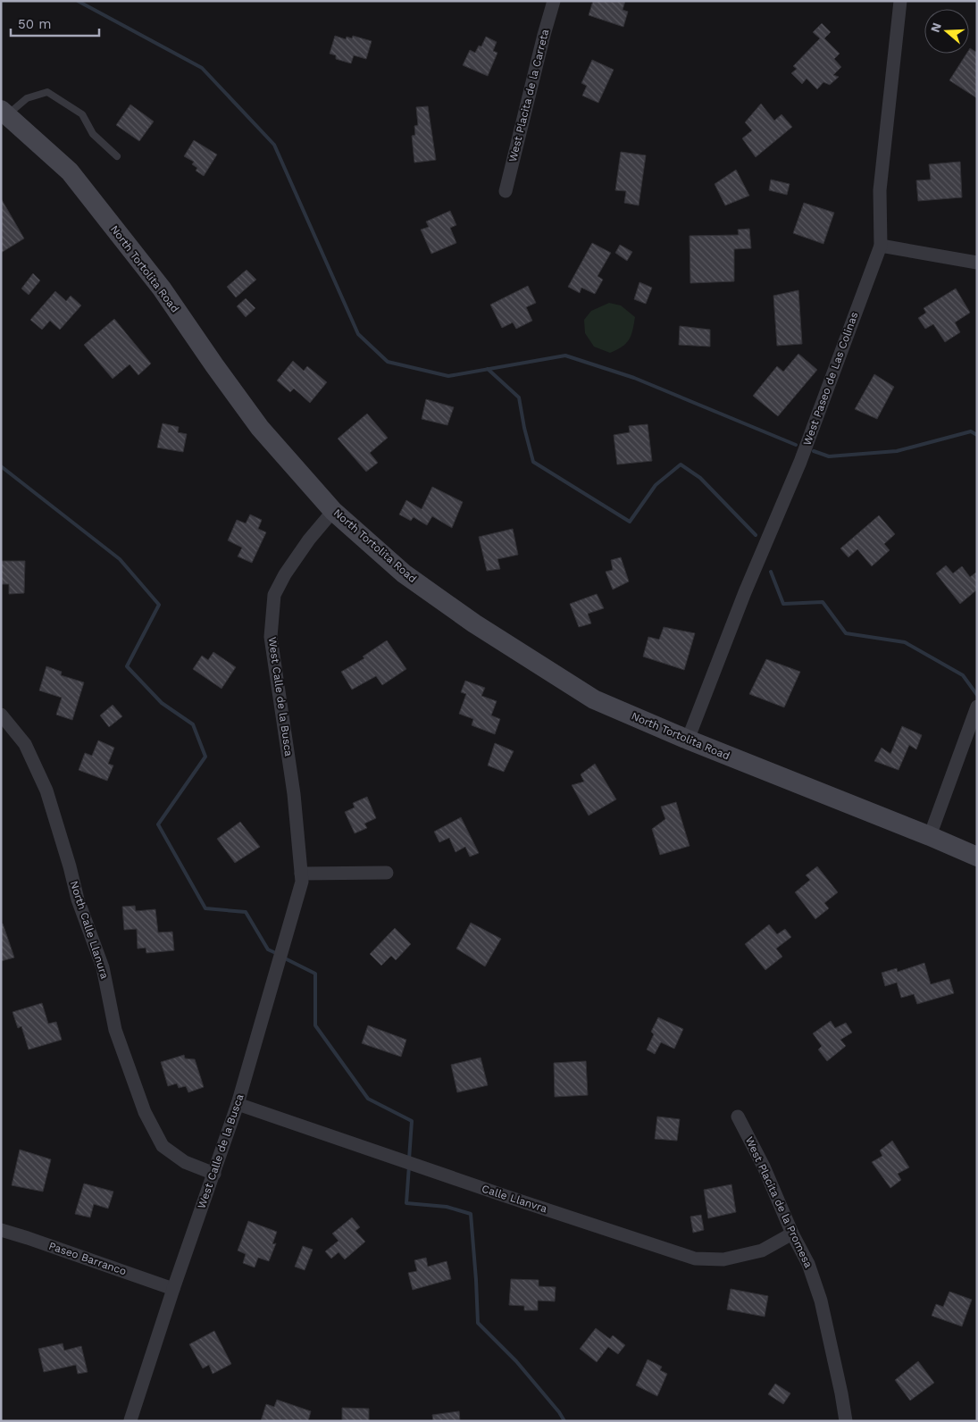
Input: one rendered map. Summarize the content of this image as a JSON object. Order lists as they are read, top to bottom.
{
  "streets": {
    "street": [
      "West Placita de la Carreta",
      "North Tortolita Road",
      "West Paseo de Las Colinas",
      "West Calle de la Busca",
      "North Calle Llanura",
      "Calle Llanvra",
      "West Placita de la Promesa",
      "Paseo Barranco"
    ]
  },
  "crossings": [
    ["North Tortolita Road", "West Paseo de Las Colinas"],
    ["North Tortolita Road", "West Calle de la Busca"],
    ["West Calle de la Busca", "North Calle Llanura"],
    ["West Calle de la Busca", "Calle Llanvra"],
    ["West Calle de la Busca", "Paseo Barranco"],
    ["Calle Llanvra", "West Placita de la Promesa"]
  ],
  "scale_bar": "50 m",
  "north": "left"
}
